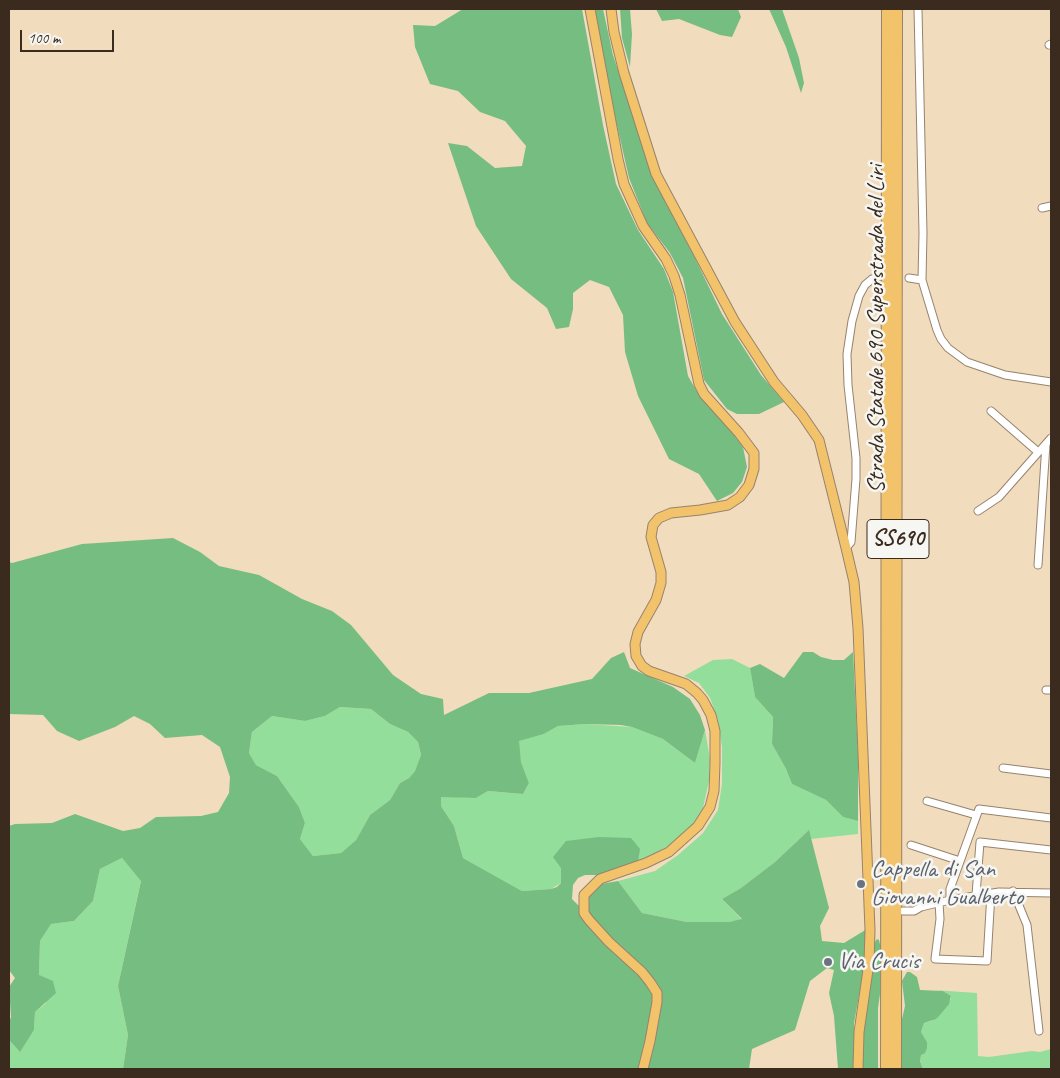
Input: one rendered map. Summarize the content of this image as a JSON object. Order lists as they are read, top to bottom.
{
  "streets": {
    "highway": ["Strada Statale 690 Superstrada del Liri", "SS690"]
  },
  "places": ["Cappella di San Giovanni Gualberto", "Via Crucis"],
  "scale_bar": "100 m"
}
